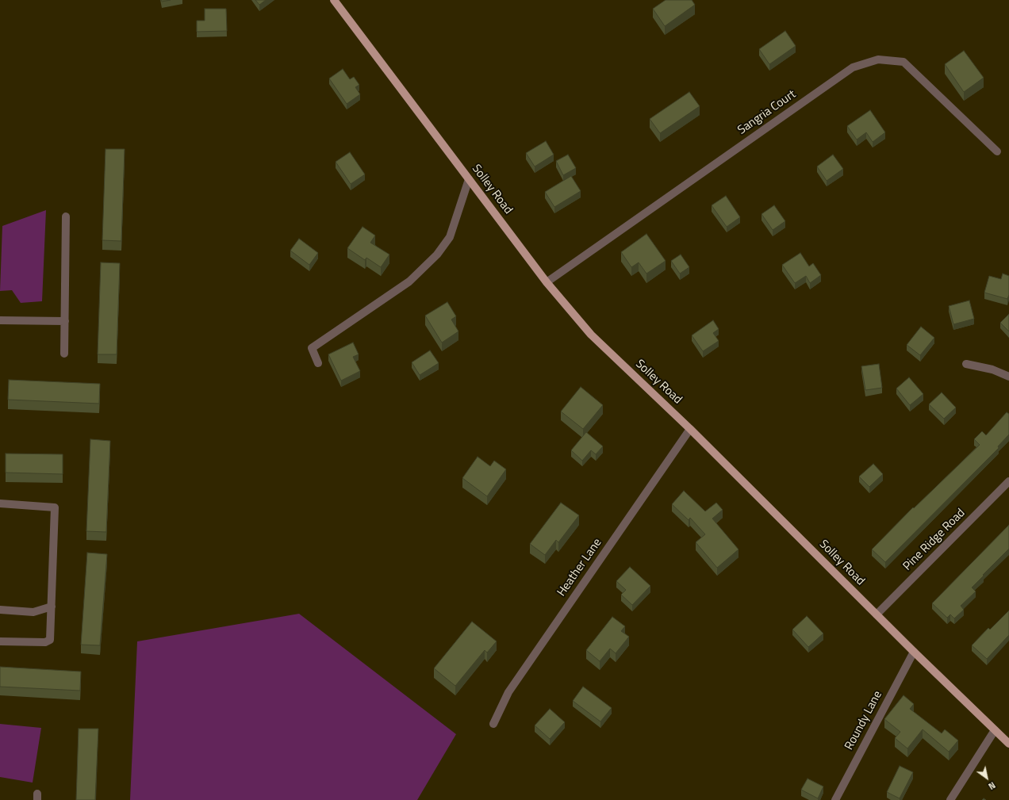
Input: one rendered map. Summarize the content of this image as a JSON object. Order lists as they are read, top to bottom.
{
  "streets": {
    "main road": ["Solley Road"],
    "street": [
      "Sangria Court",
      "Pine Ridge Road",
      "Heather Lane",
      "Roundy Lane"
    ]
  },
  "crossings": [
    ["Sangria Court", "Solley Road"],
    ["Solley Road", "Pine Ridge Road"],
    ["Solley Road", "Heather Lane"],
    ["Solley Road", "Roundy Lane"]
  ],
  "north": "bottom right"
}
